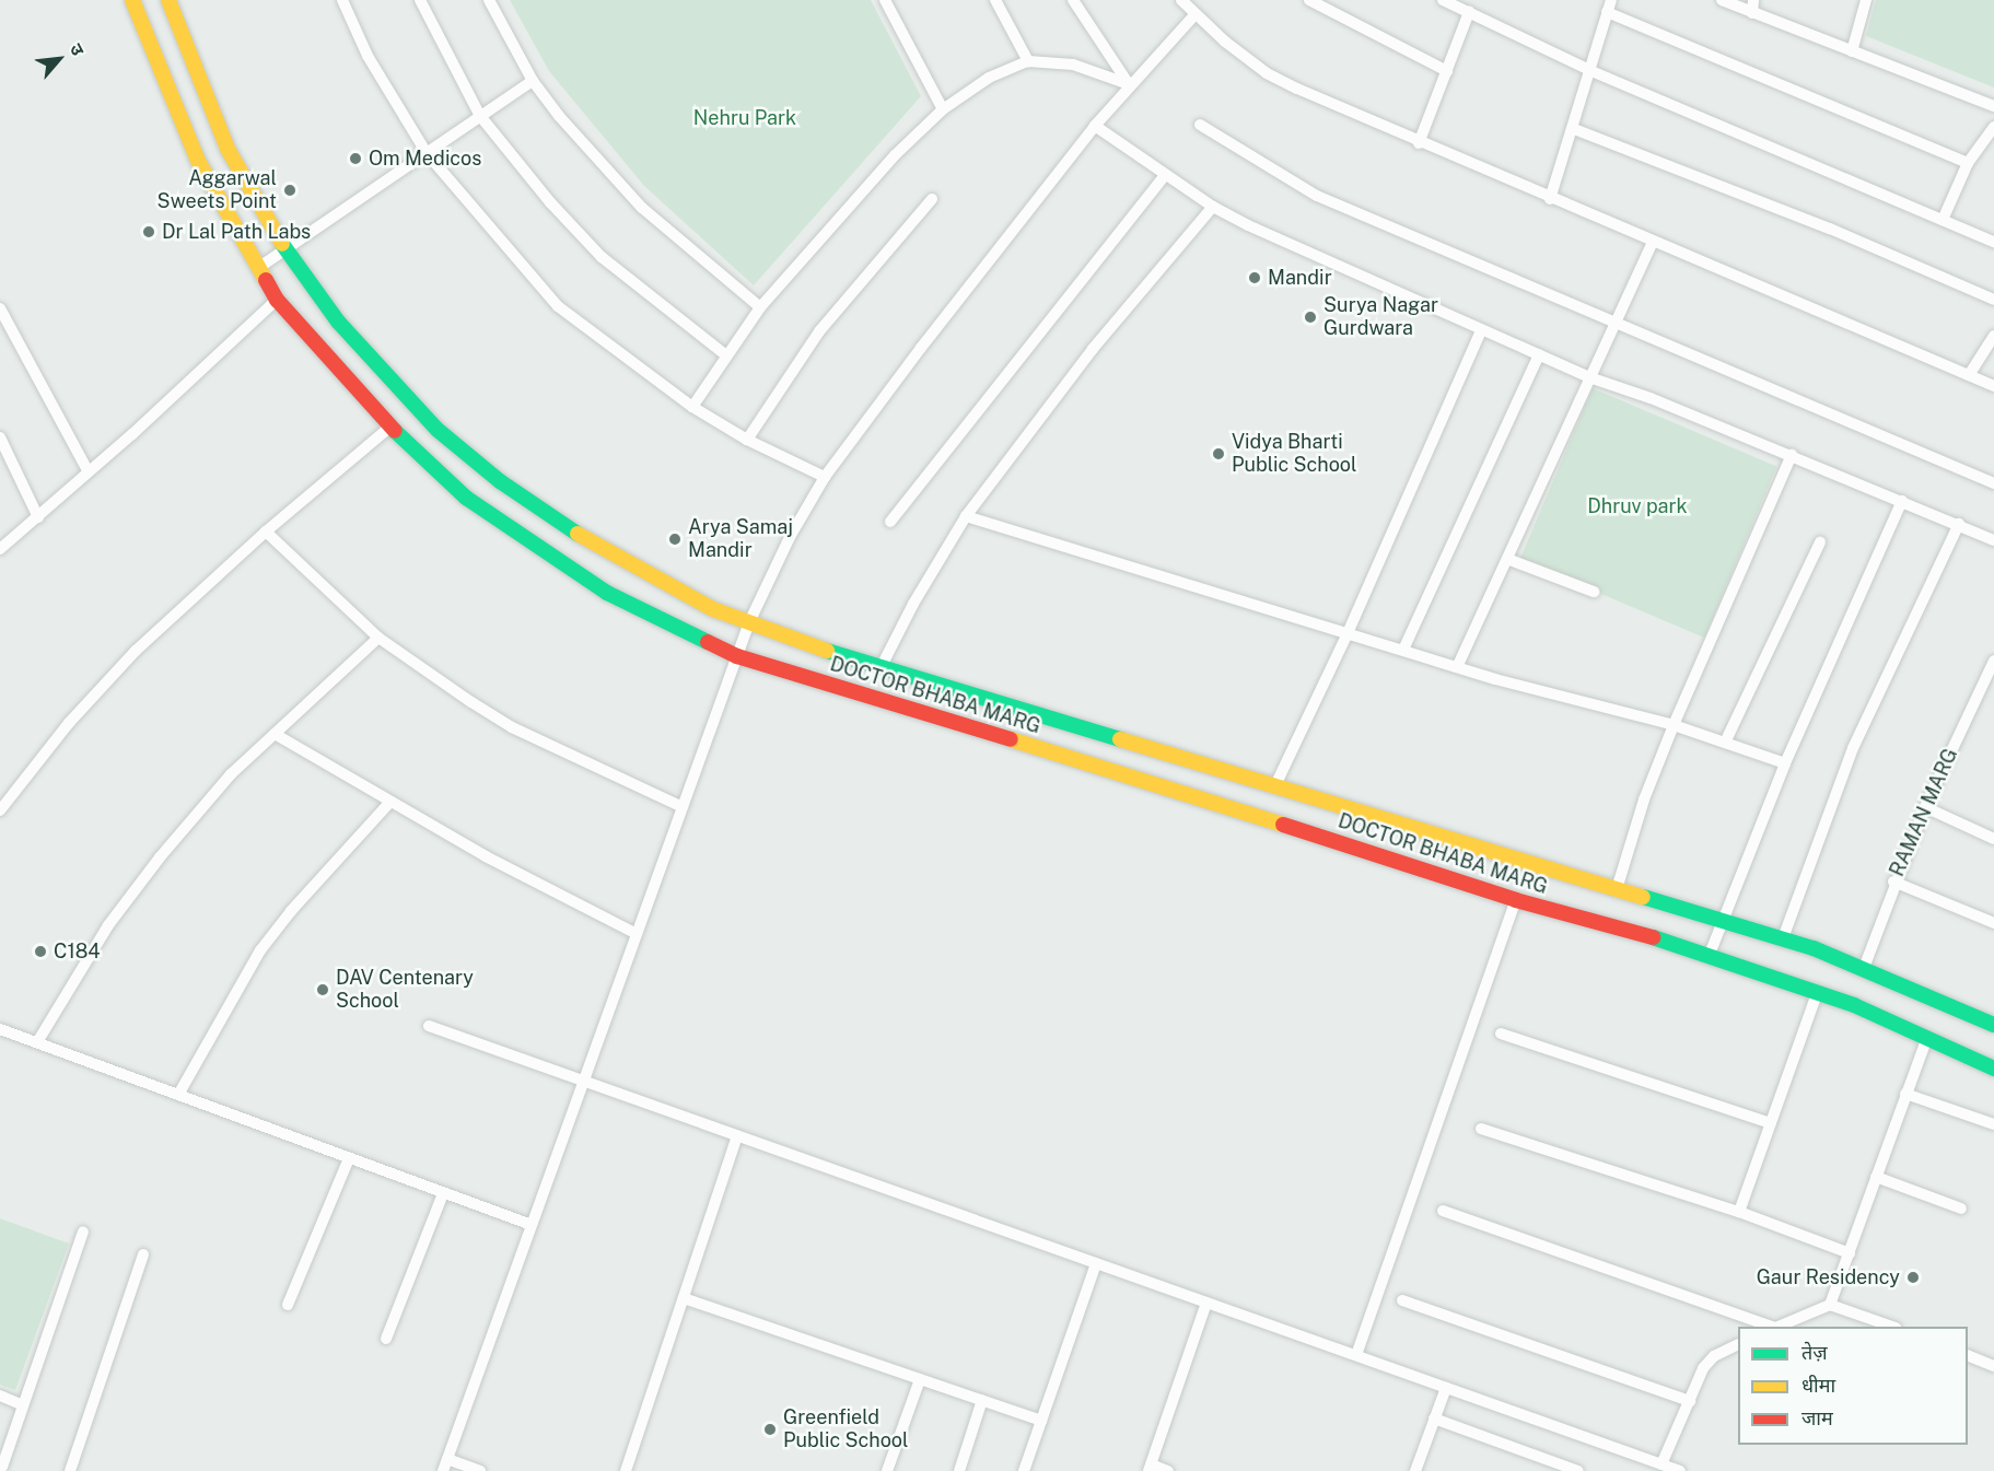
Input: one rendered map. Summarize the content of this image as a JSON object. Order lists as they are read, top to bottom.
{
  "streets": {
    "street": ["DOCTOR BHABA MARG", "RAMAN MARG"]
  },
  "crossings": [
    ["DOCTOR BHABA MARG", "RAMAN MARG"]
  ],
  "parks": ["Nehru Park", "Dhruv park"],
  "places": [
    "Om Medicos",
    "Aggarwal Sweets Point",
    "Dr Lal Path Labs",
    "Mandir",
    "Surya Nagar Gurdwara",
    "Vidya Bharti Public School",
    "Arya Samaj Mandir",
    "C184",
    "DAV Centenary School",
    "Gaur Residency",
    "Greenfield Public School"
  ],
  "legend": ["तेज़", "धीमा", "जाम"],
  "north": "top right"
}
